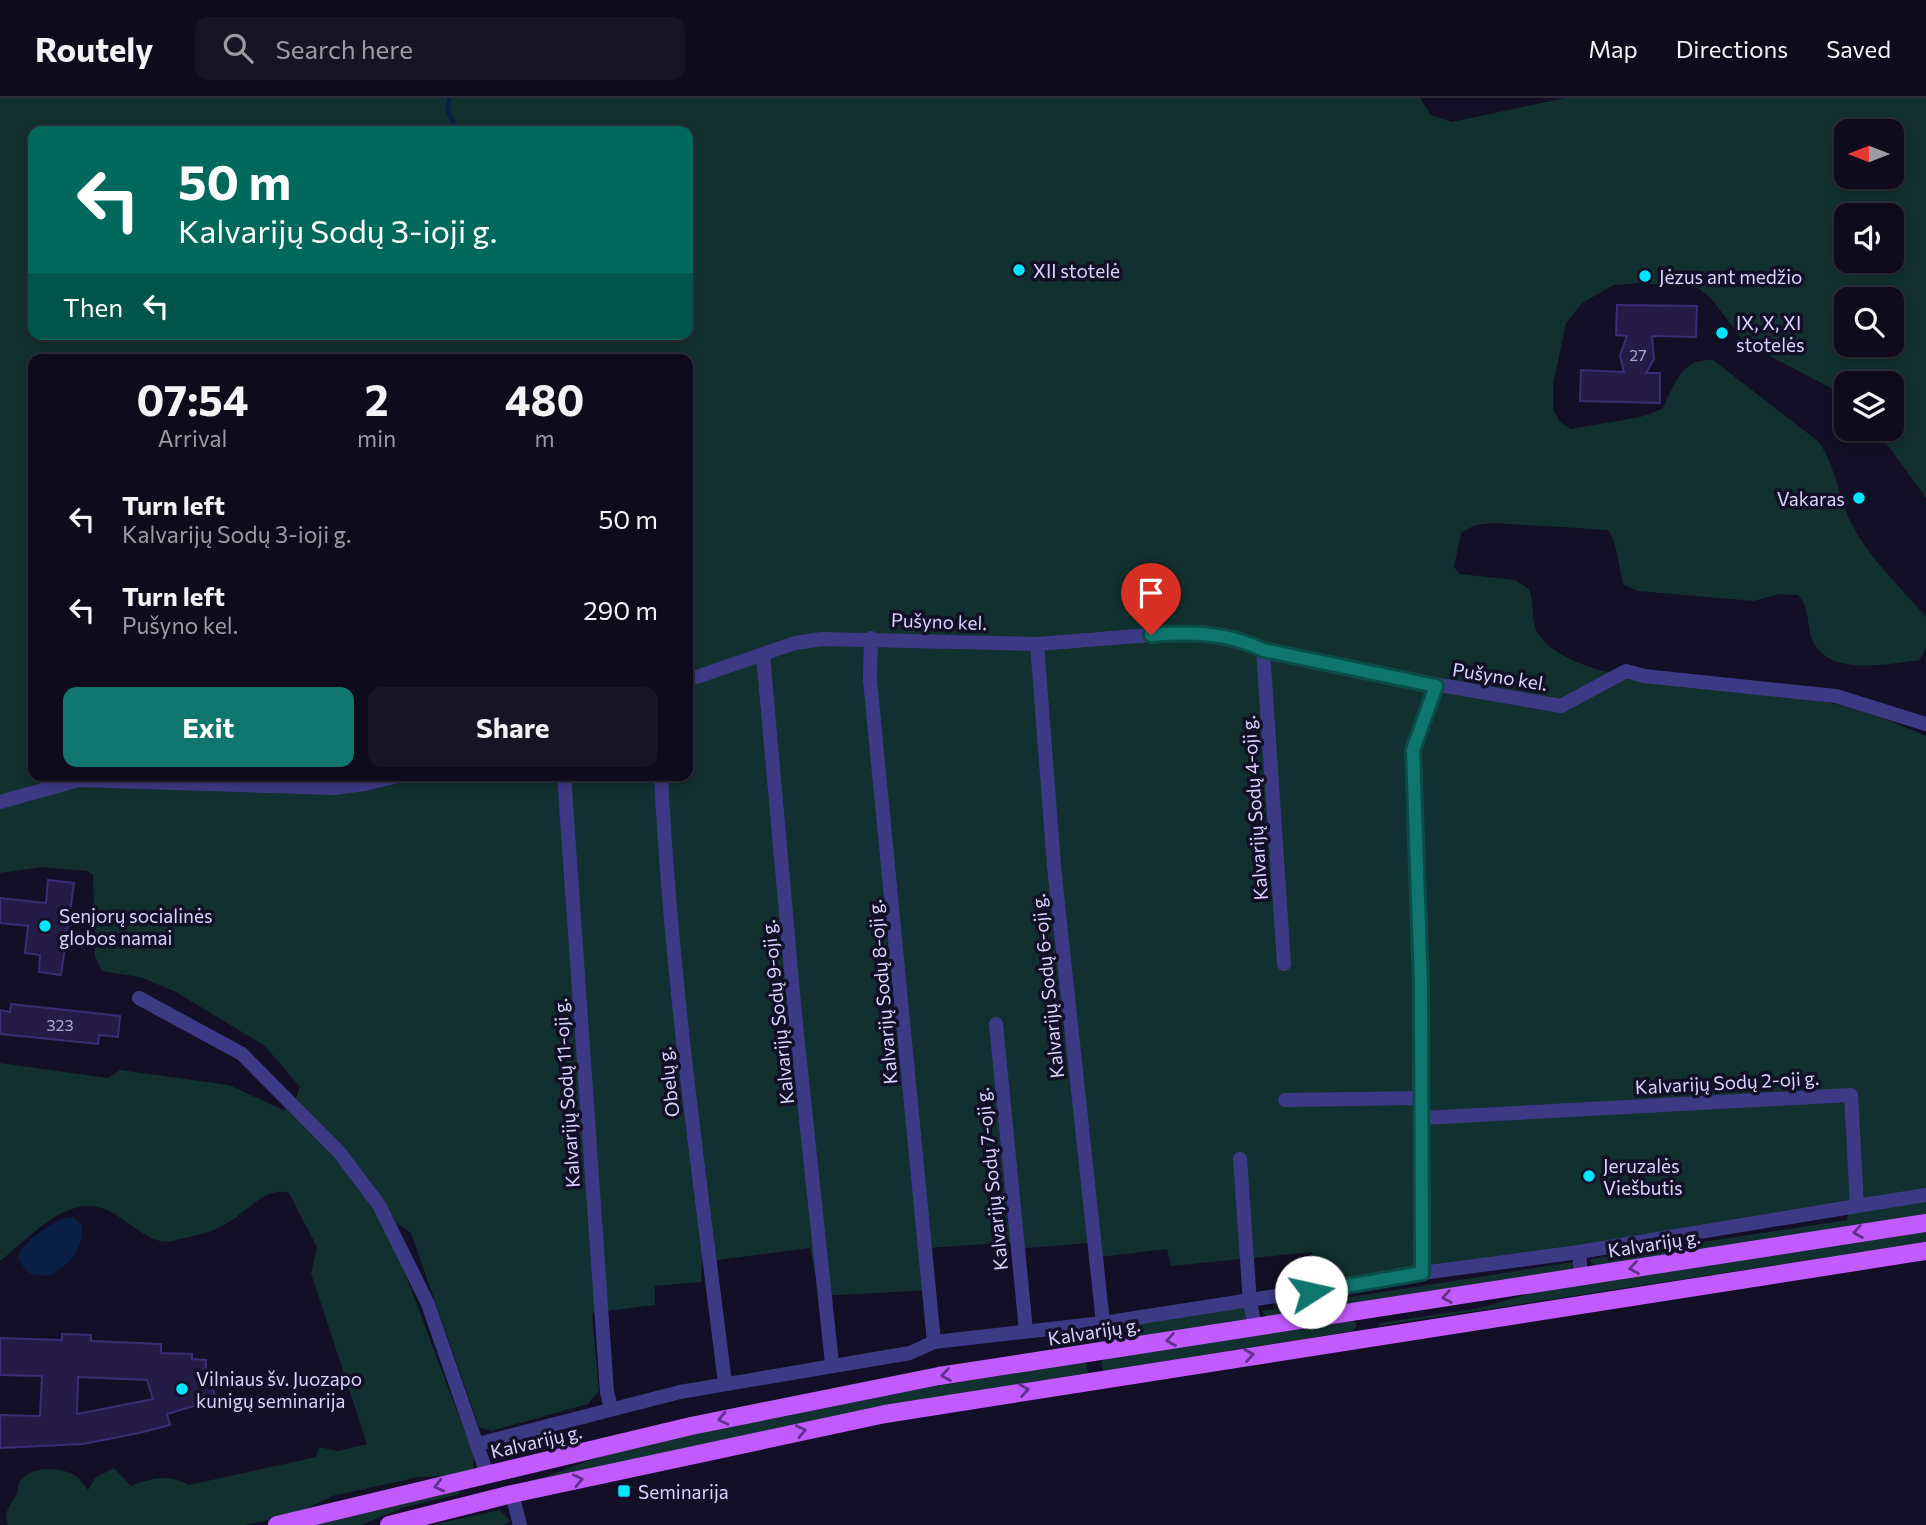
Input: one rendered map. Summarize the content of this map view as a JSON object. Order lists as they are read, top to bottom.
{
  "streets": {
    "main road": ["Kalvarijų g."],
    "street": [
      "Pušyno kel.",
      "Kalvarijų Sodų 4-oji g.",
      "Kalvarijų Sodų 6-oji g.",
      "Kalvarijų Sodų 8-oji g.",
      "Kalvarijų Sodų 9-oji g.",
      "Obelų g.",
      "Kalvarijų Sodų 2-oji g.",
      "Kalvarijų Sodų 11-oji g.",
      "Kalvarijų Sodų 7-oji g."
    ]
  },
  "crossings": [
    ["Pušyno kel.", "Kalvarijų Sodų 4-oji g."],
    ["Pušyno kel.", "Kalvarijų Sodų 6-oji g."],
    ["Pušyno kel.", "Kalvarijų Sodų 8-oji g."],
    ["Pušyno kel.", "Kalvarijų Sodų 9-oji g."]
  ],
  "places": {
    "other": [
      "XII stotelė",
      "Jėzus ant medžio",
      "IX, X, XI stotelės",
      "Vakaras",
      "Senjorų socialinės globos namai",
      "Jeruzalės Viešbutis",
      "Vilniaus šv. Juozapo kunigų seminarija"
    ],
    "transit": ["Seminarija"]
  },
  "house_numbers": ["27", "323"],
  "north": "left",
  "page": {
    "header": "Routely",
    "search": "Search here",
    "nav": ["Map", "Directions", "Saved"],
    "turn": ["50 m", "Kalvarijų Sodų 3-ioji g."],
    "then": "Then",
    "eta": [
      "07:54",
      "Arrival",
      "2",
      "min",
      "480",
      "m"
    ],
    "list": [
      {
        "name": "Turn left",
        "note": "Kalvarijų Sodų 3-ioji g.",
        "value": "50 m"
      },
      {
        "name": "Turn left",
        "note": "Pušyno kel.",
        "value": "290 m"
      }
    ],
    "buttons": ["Exit", "Share"]
  }
}
